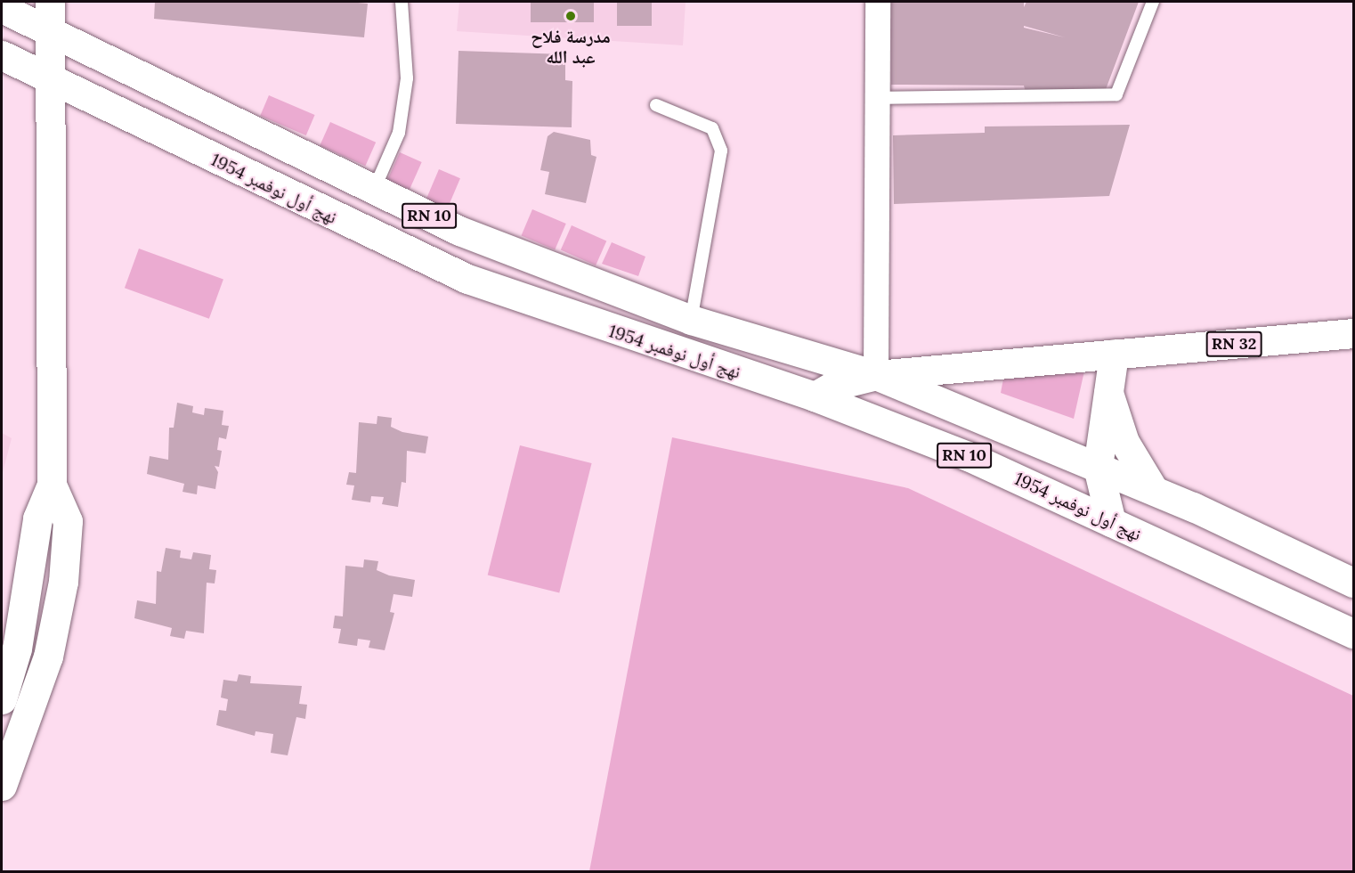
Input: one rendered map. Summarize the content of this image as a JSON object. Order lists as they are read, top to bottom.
{
  "streets": {
    "main road": ["نهج أول نوفمبر 1954", "RN 10", "RN 32"]
  },
  "crossings": [
    ["نهج أول نوفمبر 1954", "RN 32"]
  ],
  "places": ["مدرسة فلاح عبد الله"]
}
